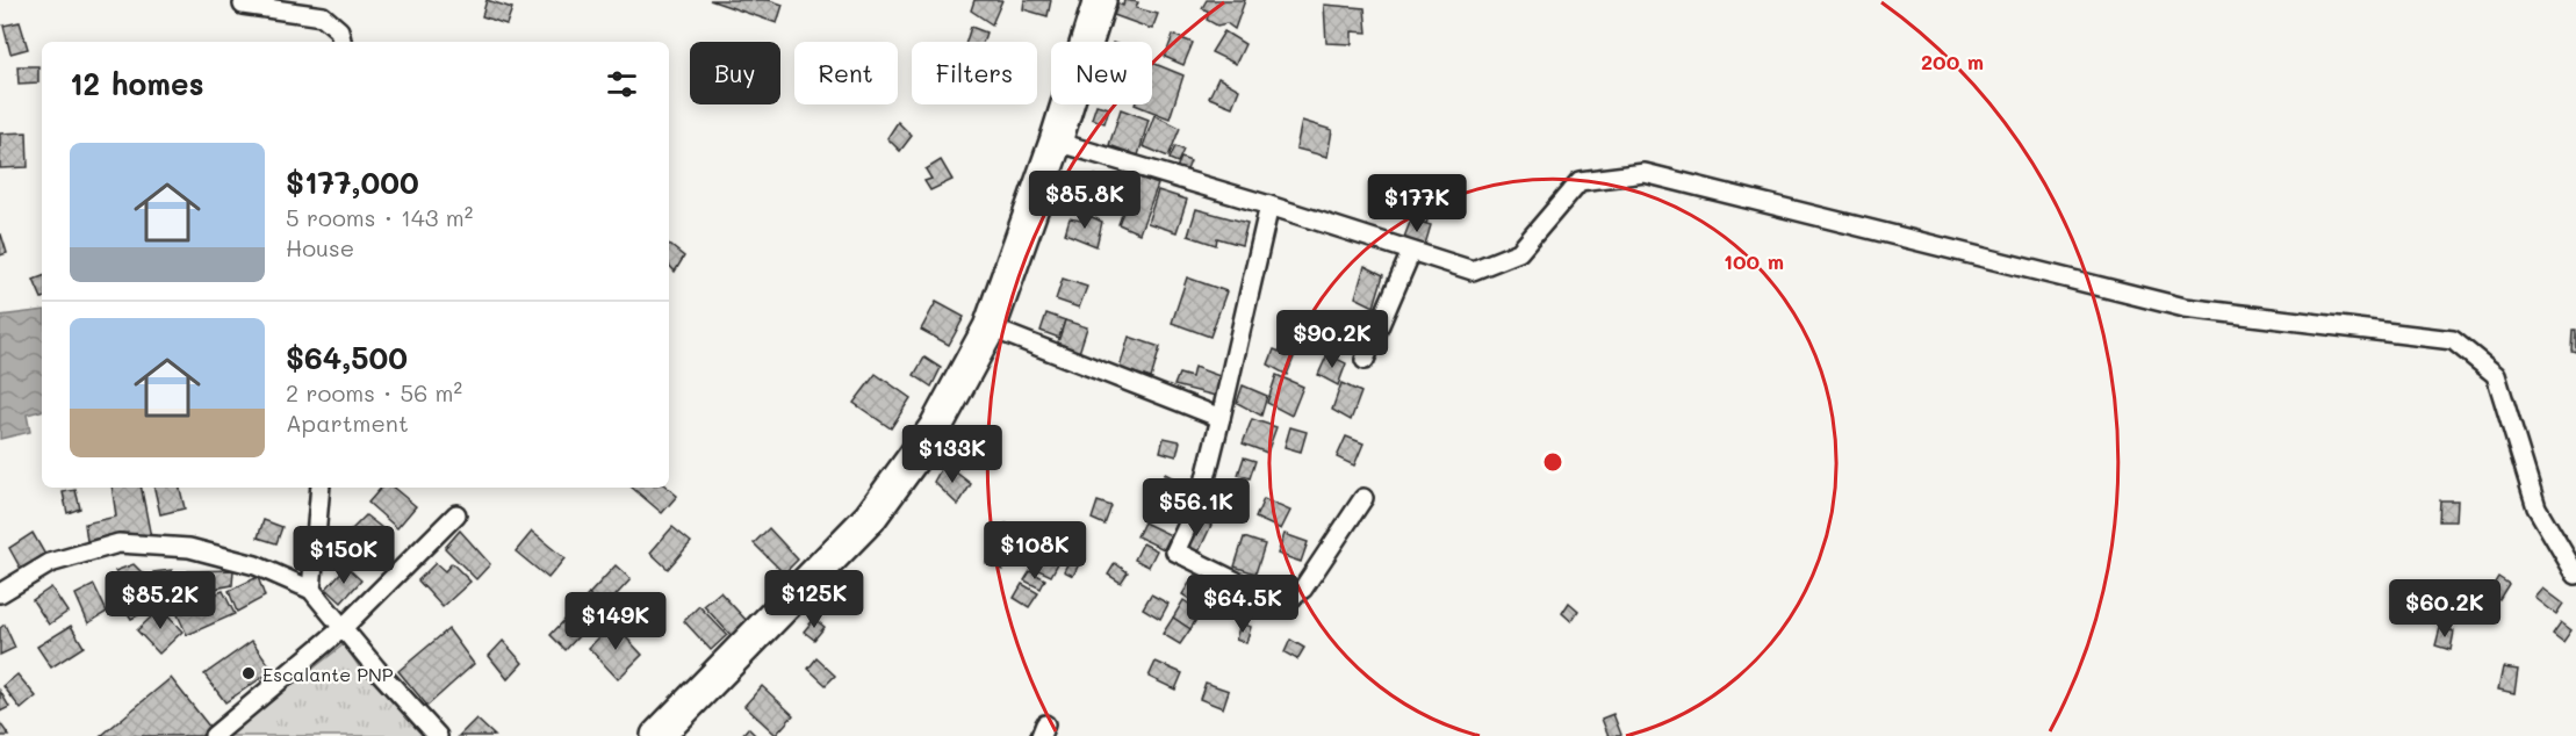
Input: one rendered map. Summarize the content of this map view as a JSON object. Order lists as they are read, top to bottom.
{
  "places": ["Escalante PNP"],
  "page": {
    "chip": [
      "Buy",
      "Rent",
      "Filters",
      "New"
    ],
    "heading": "12 homes",
    "list": [
      {
        "name": "$177,000",
        "note": "5 rooms · 143 m² · House"
      },
      {
        "name": "$64,500",
        "note": "2 rooms · 56 m² · Apartment"
      }
    ],
    "price": [
      "$85.8K",
      "$177K",
      "$90.2K",
      "$133K",
      "$56.1K",
      "$108K",
      "$150K",
      "$125K",
      "$85.2K",
      "$64.5K",
      "$60.2K",
      "$149K"
    ]
  },
  "rings": ["200 m", "100 m"]
}
